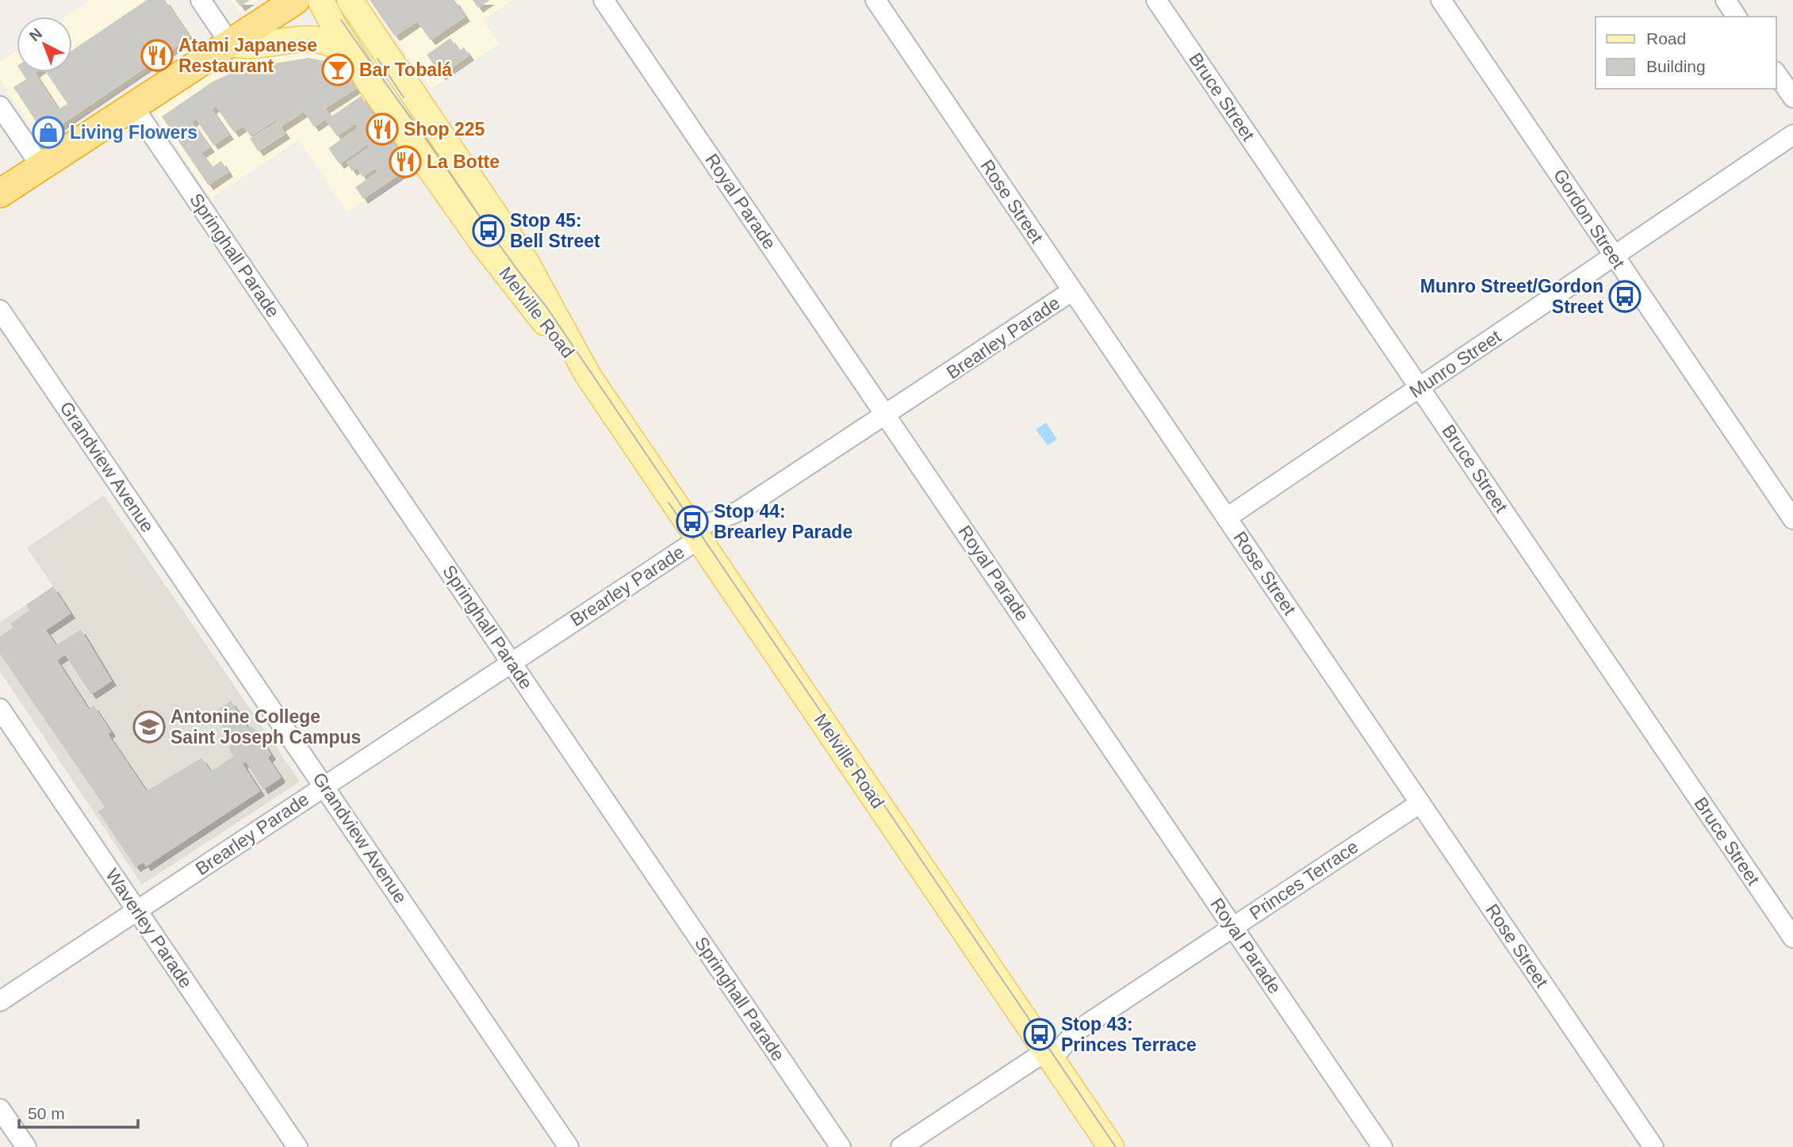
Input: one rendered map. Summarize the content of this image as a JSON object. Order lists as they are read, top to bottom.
{
  "streets": {
    "main road": ["Melville Road"],
    "street": [
      "Bruce Street",
      "Royal Parade",
      "Rose Street",
      "Gordon Street",
      "Springhall Parade",
      "Brearley Parade",
      "Munro Street",
      "Grandview Avenue",
      "Princes Terrace",
      "Waverley Parade"
    ]
  },
  "crossings": [
    ["Bruce Street", "Munro Street"],
    ["Royal Parade", "Brearley Parade"],
    ["Royal Parade", "Princes Terrace"],
    ["Rose Street", "Brearley Parade"],
    ["Rose Street", "Munro Street"],
    ["Rose Street", "Princes Terrace"],
    ["Gordon Street", "Munro Street"],
    ["Springhall Parade", "Brearley Parade"],
    ["Melville Road", "Brearley Parade"],
    ["Melville Road", "Princes Terrace"],
    ["Brearley Parade", "Grandview Avenue"],
    ["Brearley Parade", "Waverley Parade"]
  ],
  "places": {
    "restaurant": ["Atami Japanese Restaurant", "Shop 225", "La Botte"],
    "bar": ["Bar Tobalá"],
    "shop": ["Living Flowers"],
    "bus stop": [
      "Stop 45: Bell Street",
      "Munro Street/Gordon Street",
      "Stop 44: Brearley Parade",
      "Stop 43: Princes Terrace"
    ],
    "school or university": ["Antonine College Saint Joseph Campus"]
  },
  "legend": ["Road", "Building"],
  "scale_bar": "50 m",
  "north": "top left"
}
